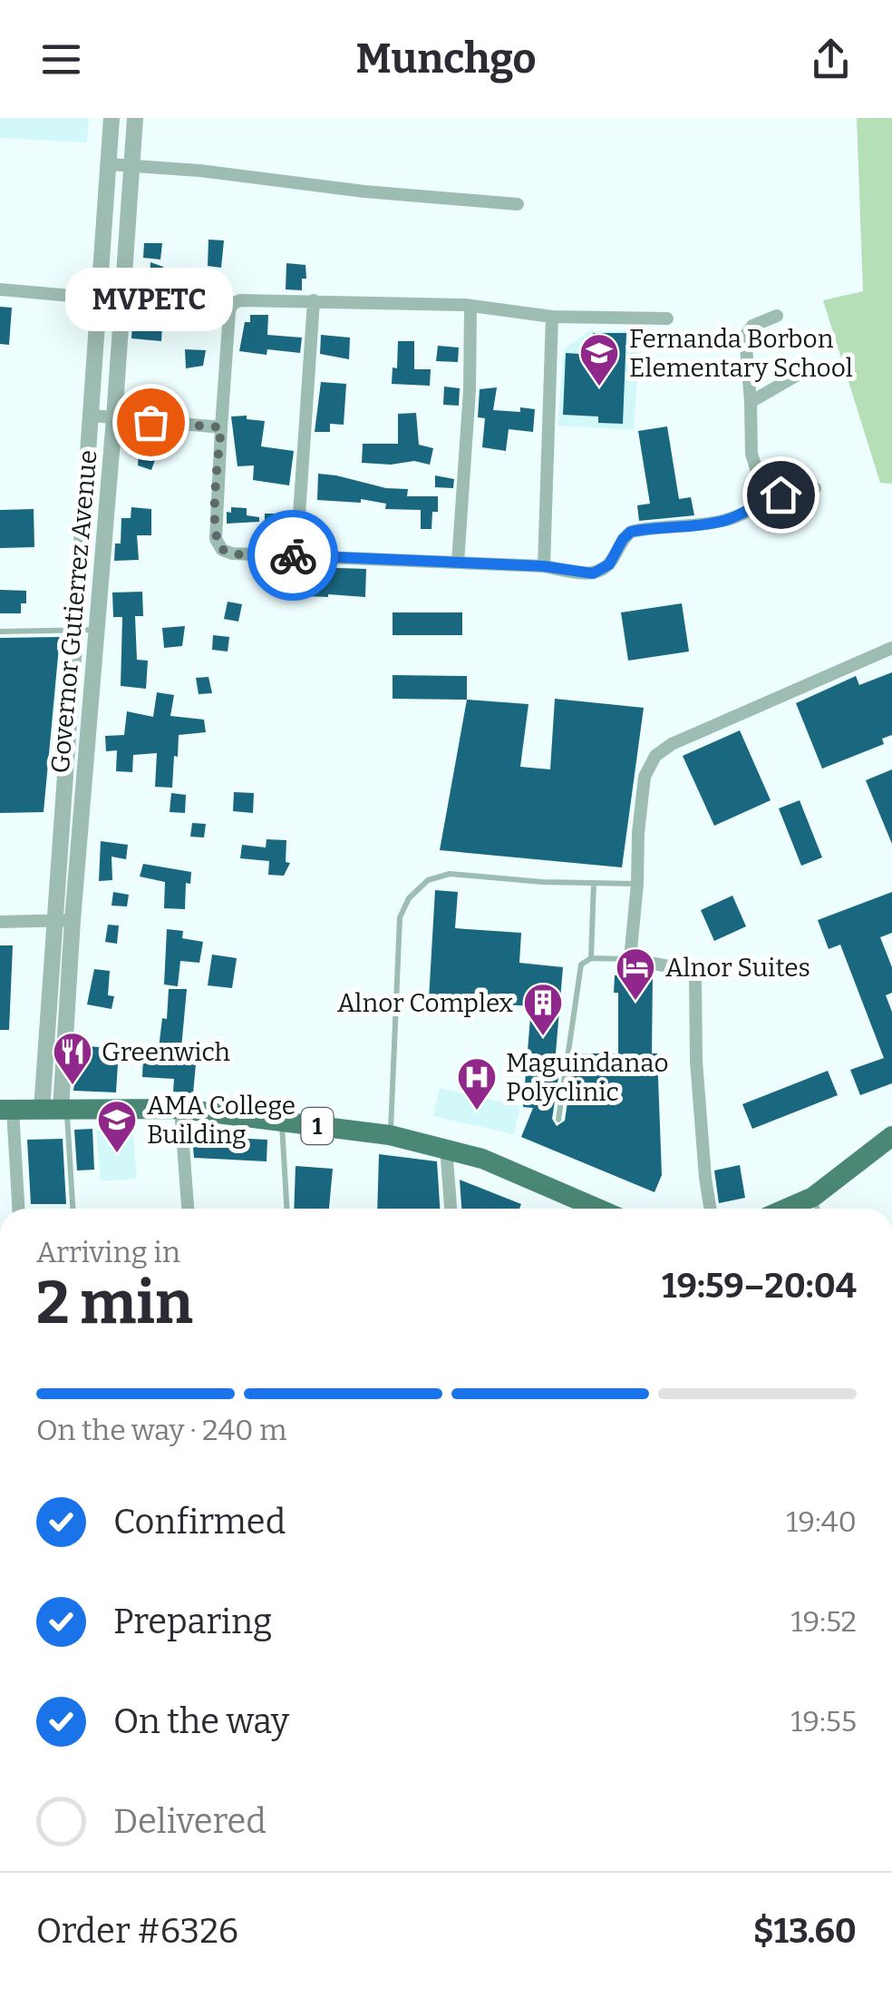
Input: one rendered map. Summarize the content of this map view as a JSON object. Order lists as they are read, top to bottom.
{
  "streets": {
    "main road": ["1"],
    "street": ["Governor Gutierrez Avenue"]
  },
  "crossings": [
    ["Governor Gutierrez Avenue", "1"]
  ],
  "places": {
    "school or university": ["Fernanda Borbon Elementary School", "AMA College Building"],
    "other": ["MVPETC"],
    "hotel": ["Alnor Suites"],
    "building": ["Alnor Complex"],
    "restaurant": ["Greenwich"],
    "hospital": ["Maguindanao Polyclinic"]
  },
  "page": {
    "header": "Munchgo",
    "bubble": "MVPETC",
    "heading": ["2 min", "Arriving in", "19:59–20:04"],
    "panel": ["Order #6326", "$13.60"],
    "bar": "On the way · 240 m",
    "list": [
      ["Confirmed", "19:40"],
      ["Preparing", "19:52"],
      ["On the way", "19:55"],
      "Delivered"
    ]
  }
}
